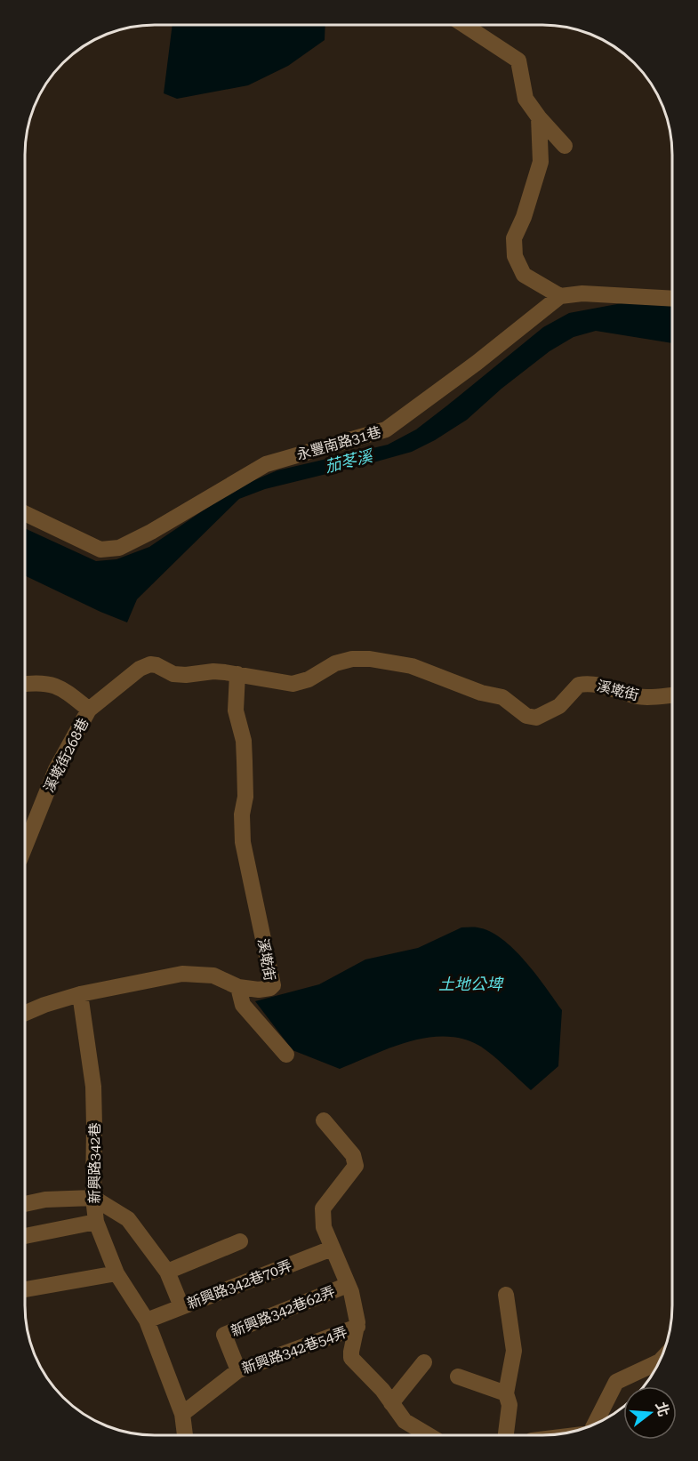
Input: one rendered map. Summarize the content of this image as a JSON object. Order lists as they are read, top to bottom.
{
  "streets": {
    "street": [
      "永豐南路31巷",
      "溪墘街",
      "溪墘街268巷",
      "新興路342巷",
      "新興路342巷70弄",
      "新興路342巷62弄",
      "新興路342巷54弄"
    ]
  },
  "crossings": [
    ["溪墘街", "溪墘街268巷"],
    ["溪墘街", "新興路342巷"],
    ["新興路342巷", "新興路342巷70弄"],
    ["新興路342巷", "新興路342巷54弄"],
    ["新興路342巷70弄", "新興路342巷54弄"],
    ["新興路342巷62弄", "新興路342巷54弄"]
  ],
  "water": ["茄苳溪", "土地公埤"],
  "north": "right"
}
